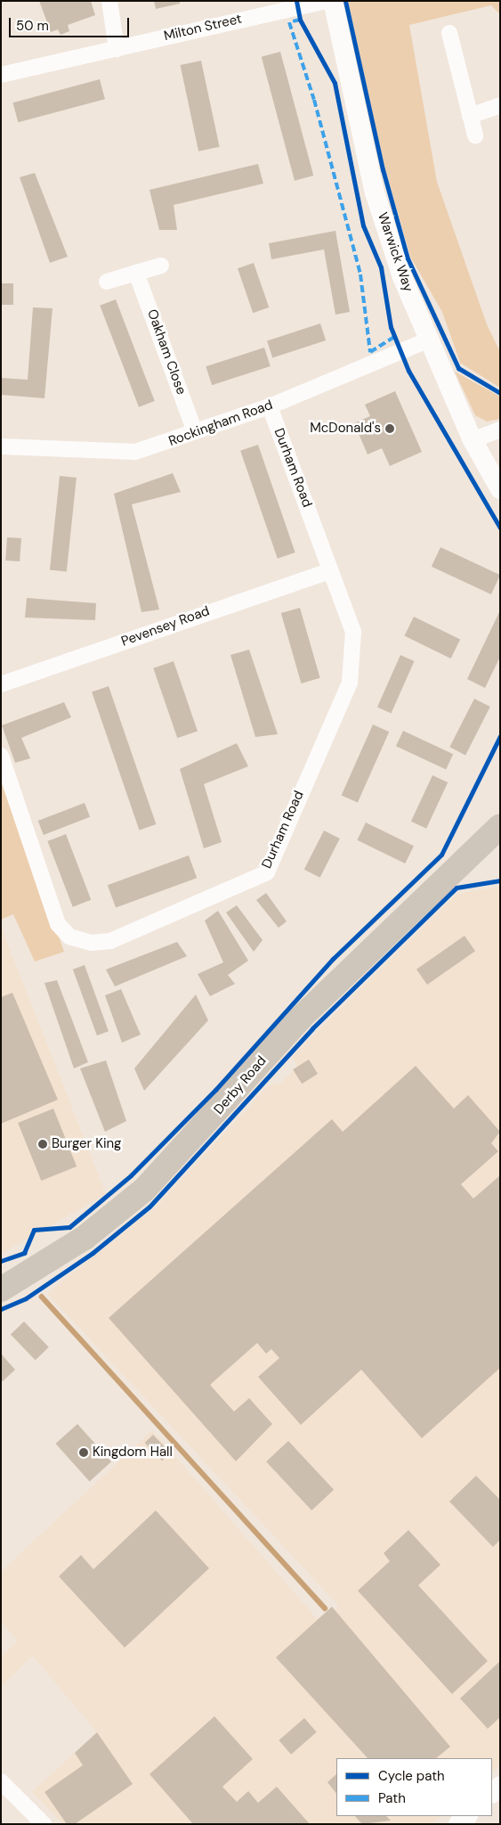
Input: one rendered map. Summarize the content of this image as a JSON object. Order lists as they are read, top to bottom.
{
  "streets": {
    "highway": ["Derby Road"],
    "street": [
      "Milton Street",
      "Warwick Way",
      "Oakham Close",
      "Rockingham Road",
      "Durham Road",
      "Pevensey Road"
    ]
  },
  "crossings": [
    ["Warwick Way", "Rockingham Road"],
    ["Oakham Close", "Rockingham Road"],
    ["Rockingham Road", "Durham Road"],
    ["Durham Road", "Pevensey Road"]
  ],
  "places": ["McDonald's", "Burger King", "Kingdom Hall"],
  "legend": ["Cycle path", "Path"],
  "scale_bar": "50 m"
}
